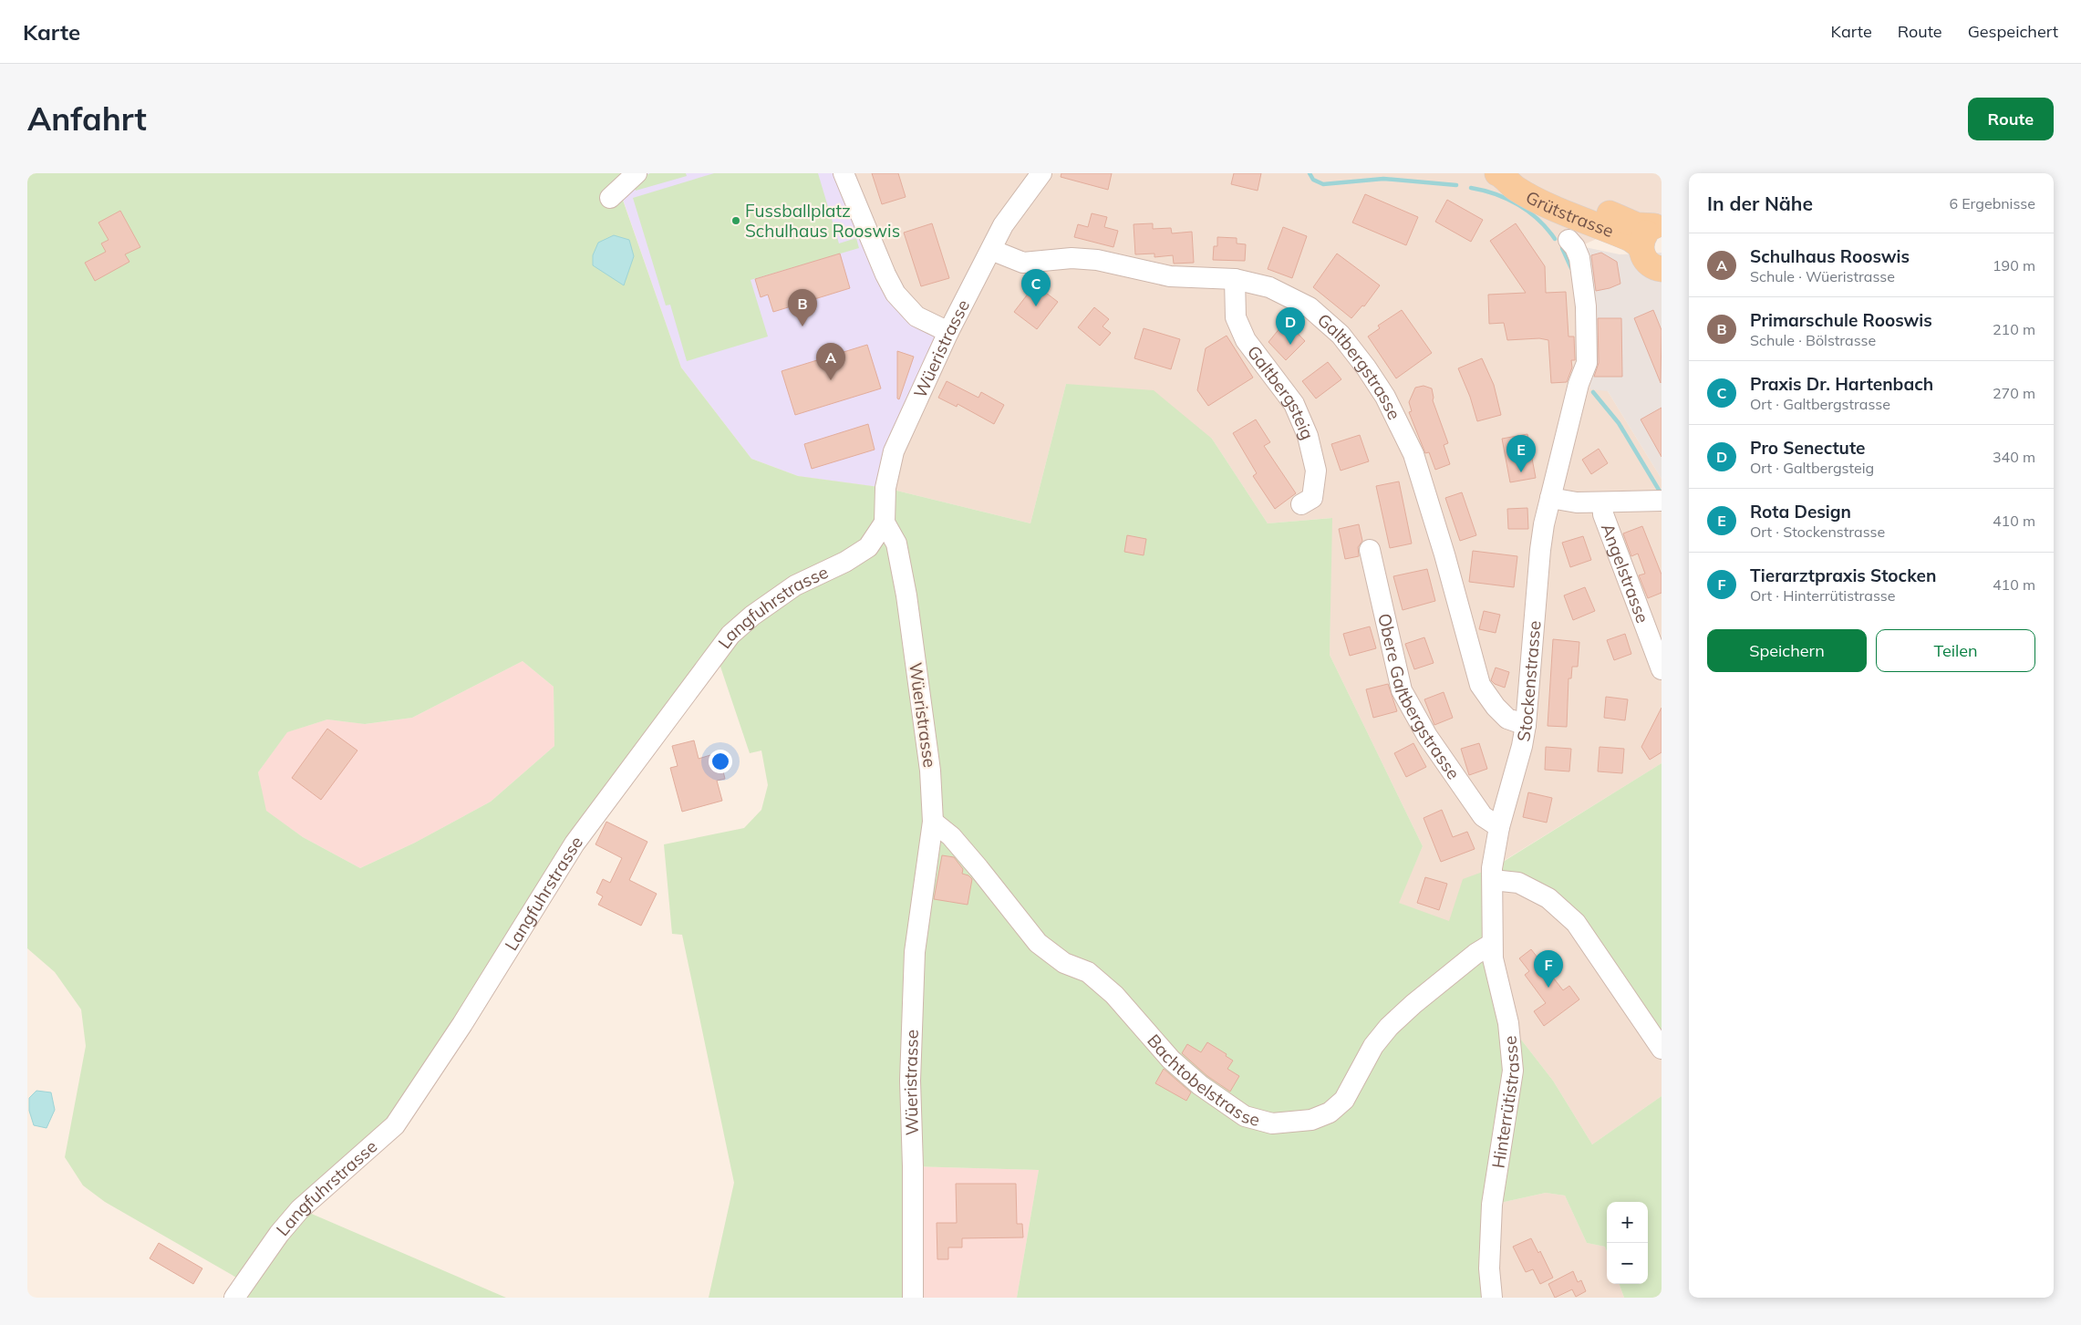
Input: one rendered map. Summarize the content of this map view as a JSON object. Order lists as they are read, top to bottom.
{
  "streets": {
    "main road": ["Grütstrasse"],
    "street": [
      "Wüeristrasse",
      "Galtbergstrasse",
      "Galtbergsteig",
      "Angelstrasse",
      "Langfuhrstrasse",
      "Stockenstrasse",
      "Obere Galtbergstrasse",
      "Bachtobelstrasse",
      "Hinterrütistrasse"
    ]
  },
  "crossings": [
    ["Wüeristrasse", "Galtbergstrasse"],
    ["Wüeristrasse", "Langfuhrstrasse"],
    ["Wüeristrasse", "Bachtobelstrasse"],
    ["Galtbergstrasse", "Galtbergsteig"],
    ["Galtbergstrasse", "Stockenstrasse"],
    ["Stockenstrasse", "Obere Galtbergstrasse"],
    ["Stockenstrasse", "Hinterrütistrasse"],
    ["Bachtobelstrasse", "Hinterrütistrasse"]
  ],
  "places": ["Fussballplatz Schulhaus Rooswis"],
  "page": {
    "header": "Karte",
    "nav": ["Karte", "Route", "Gespeichert"],
    "buttons": [
      "Route",
      ["Speichern", "Teilen"]
    ],
    "title": "Anfahrt",
    "heading": ["In der Nähe", "6 Ergebnisse"],
    "list": [
      {
        "mark": "A",
        "name": "Schulhaus Rooswis",
        "note": "Schule · Wüeristrasse",
        "value": "190 m"
      },
      {
        "mark": "B",
        "name": "Primarschule Rooswis",
        "note": "Schule · Bölstrasse",
        "value": "210 m"
      },
      {
        "mark": "C",
        "name": "Praxis Dr. Hartenbach",
        "note": "Ort · Galtbergstrasse",
        "value": "270 m"
      },
      {
        "mark": "D",
        "name": "Pro Senectute",
        "note": "Ort · Galtbergsteig",
        "value": "340 m"
      },
      {
        "mark": "E",
        "name": "Rota Design",
        "note": "Ort · Stockenstrasse",
        "value": "410 m"
      },
      {
        "mark": "F",
        "name": "Tierarztpraxis Stocken",
        "note": "Ort · Hinterrütistrasse",
        "value": "410 m"
      }
    ],
    "pins": [
      "C",
      "B",
      "D",
      "A",
      "E",
      "F"
    ],
    "map_buttons": ["+", "−"]
  }
}
